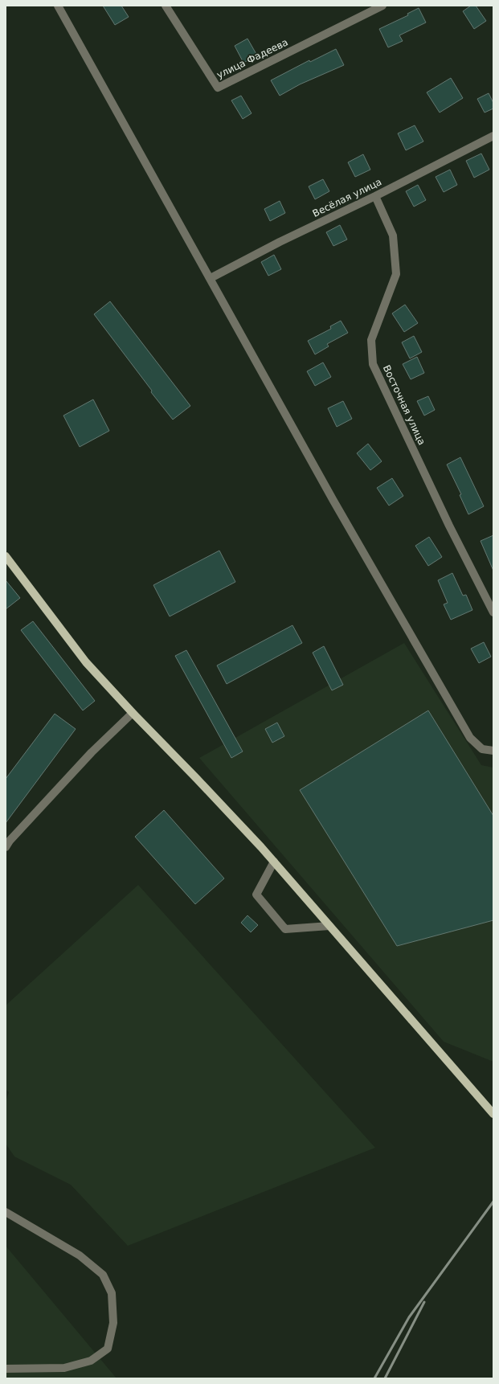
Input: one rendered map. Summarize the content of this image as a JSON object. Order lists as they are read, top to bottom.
{
  "streets": {
    "street": ["улица Фадеева", "Весёлая улица", "Восточная улица"]
  },
  "crossings": [
    ["Весёлая улица", "Восточная улица"]
  ]
}
